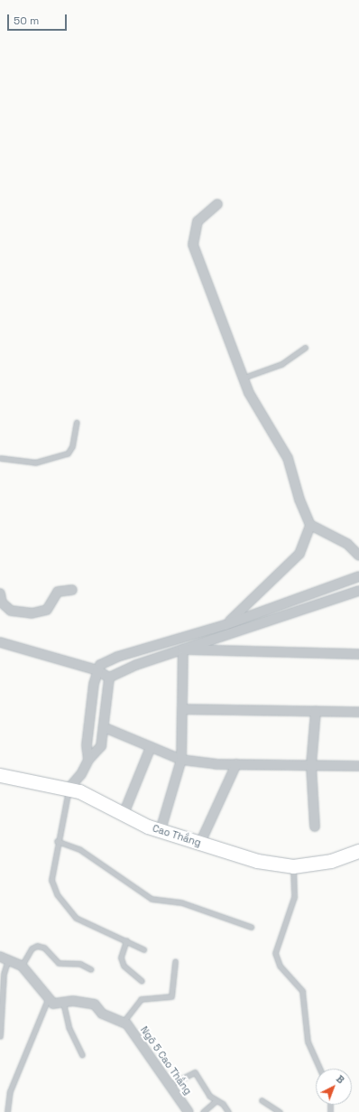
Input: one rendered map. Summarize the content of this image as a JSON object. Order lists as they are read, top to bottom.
{
  "streets": {
    "main road": ["Cao Thắng"],
    "street": ["Ngõ 5 Cao Thắng"]
  },
  "scale_bar": "50 m",
  "north": "top right"
}
